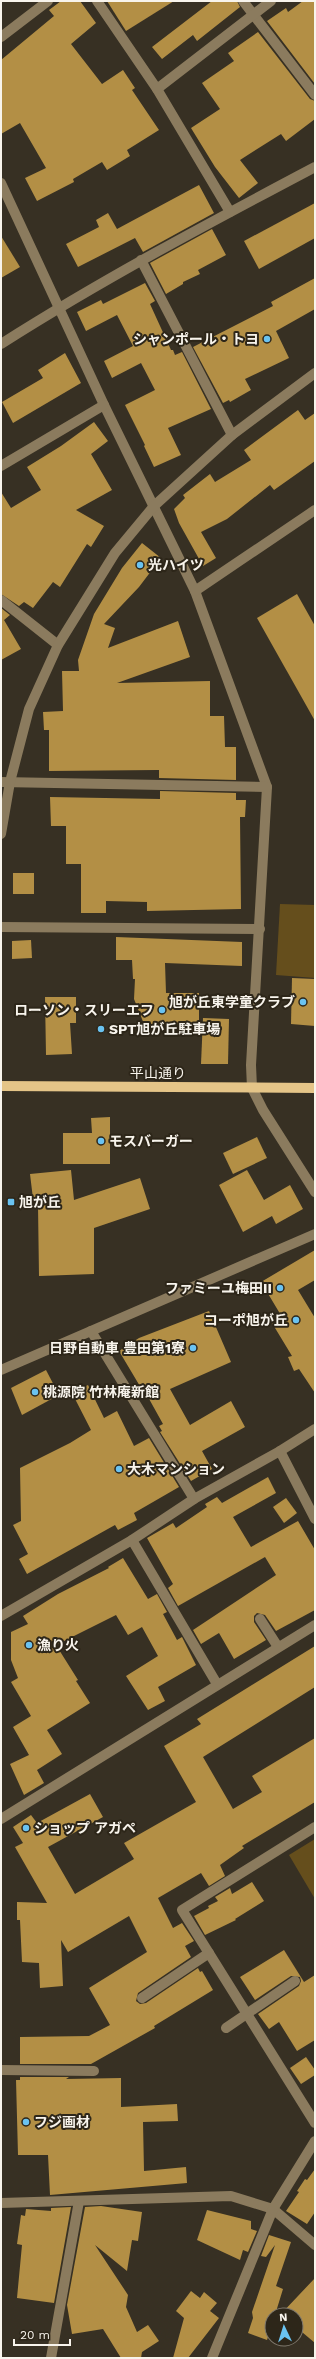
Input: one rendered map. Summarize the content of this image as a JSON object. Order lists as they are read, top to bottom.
{
  "streets": {
    "main road": ["平山通り"]
  },
  "places": {
    "other": [
      "シャンポール・トヨ",
      "光ハイツ",
      "旭が丘東学童クラブ",
      "ローソン・スリーエフ",
      "SPT旭が丘駐車場",
      "モスバーガー",
      "ファミーユ梅田II",
      "コーポ旭が丘",
      "日野自動車 豊田第1寮",
      "桃源院 竹林庵新館",
      "大木マンション",
      "漁り火",
      "ショップ アガペ",
      "フジ画材"
    ],
    "transit": ["旭が丘"]
  },
  "scale_bar": "20 m",
  "north": "top"
}
